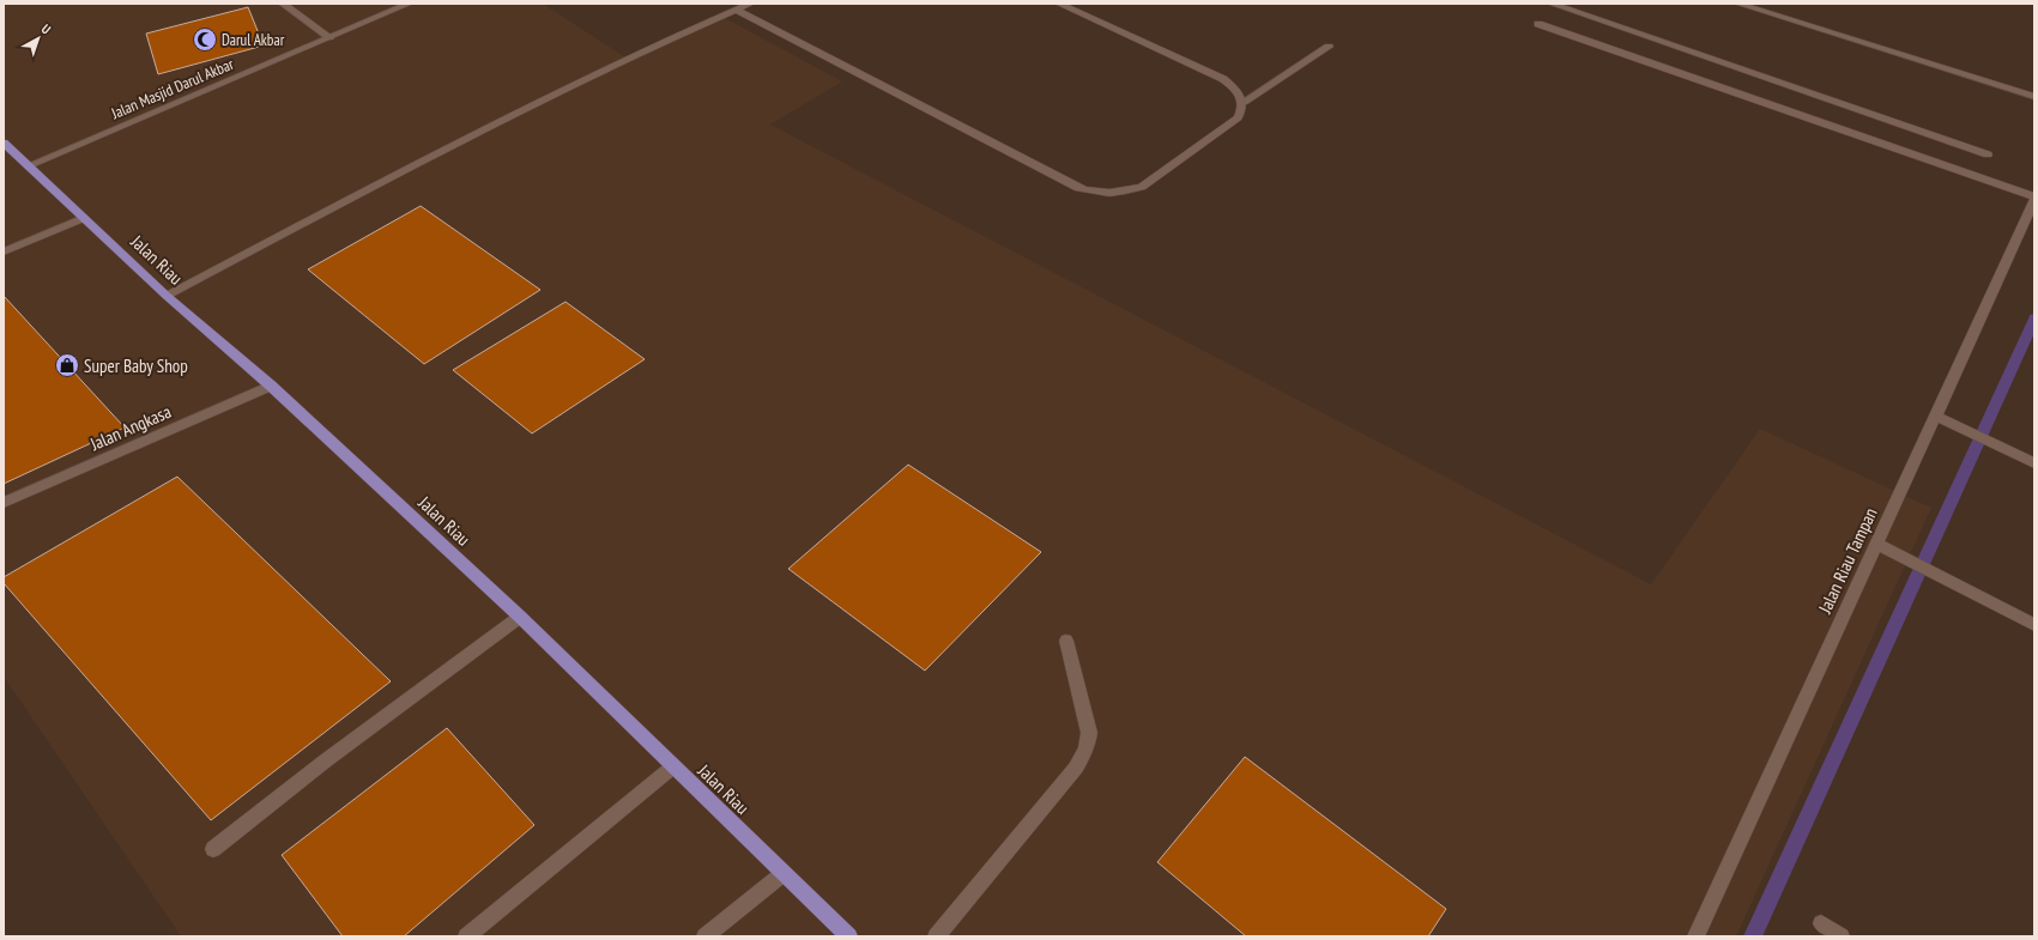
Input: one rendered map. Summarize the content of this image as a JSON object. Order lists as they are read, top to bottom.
{
  "streets": {
    "main road": ["Jalan Riau"],
    "street": ["Jalan Masjid Darul Akbar", "Jalan Angkasa", "Jalan Riau Tampan"]
  },
  "crossings": [
    ["Jalan Masjid Darul Akbar", "Jalan Riau"],
    ["Jalan Riau", "Jalan Angkasa"]
  ],
  "places": {
    "mosque": ["Darul Akbar"],
    "shop": ["Super Baby Shop"]
  },
  "north": "top right"
}
